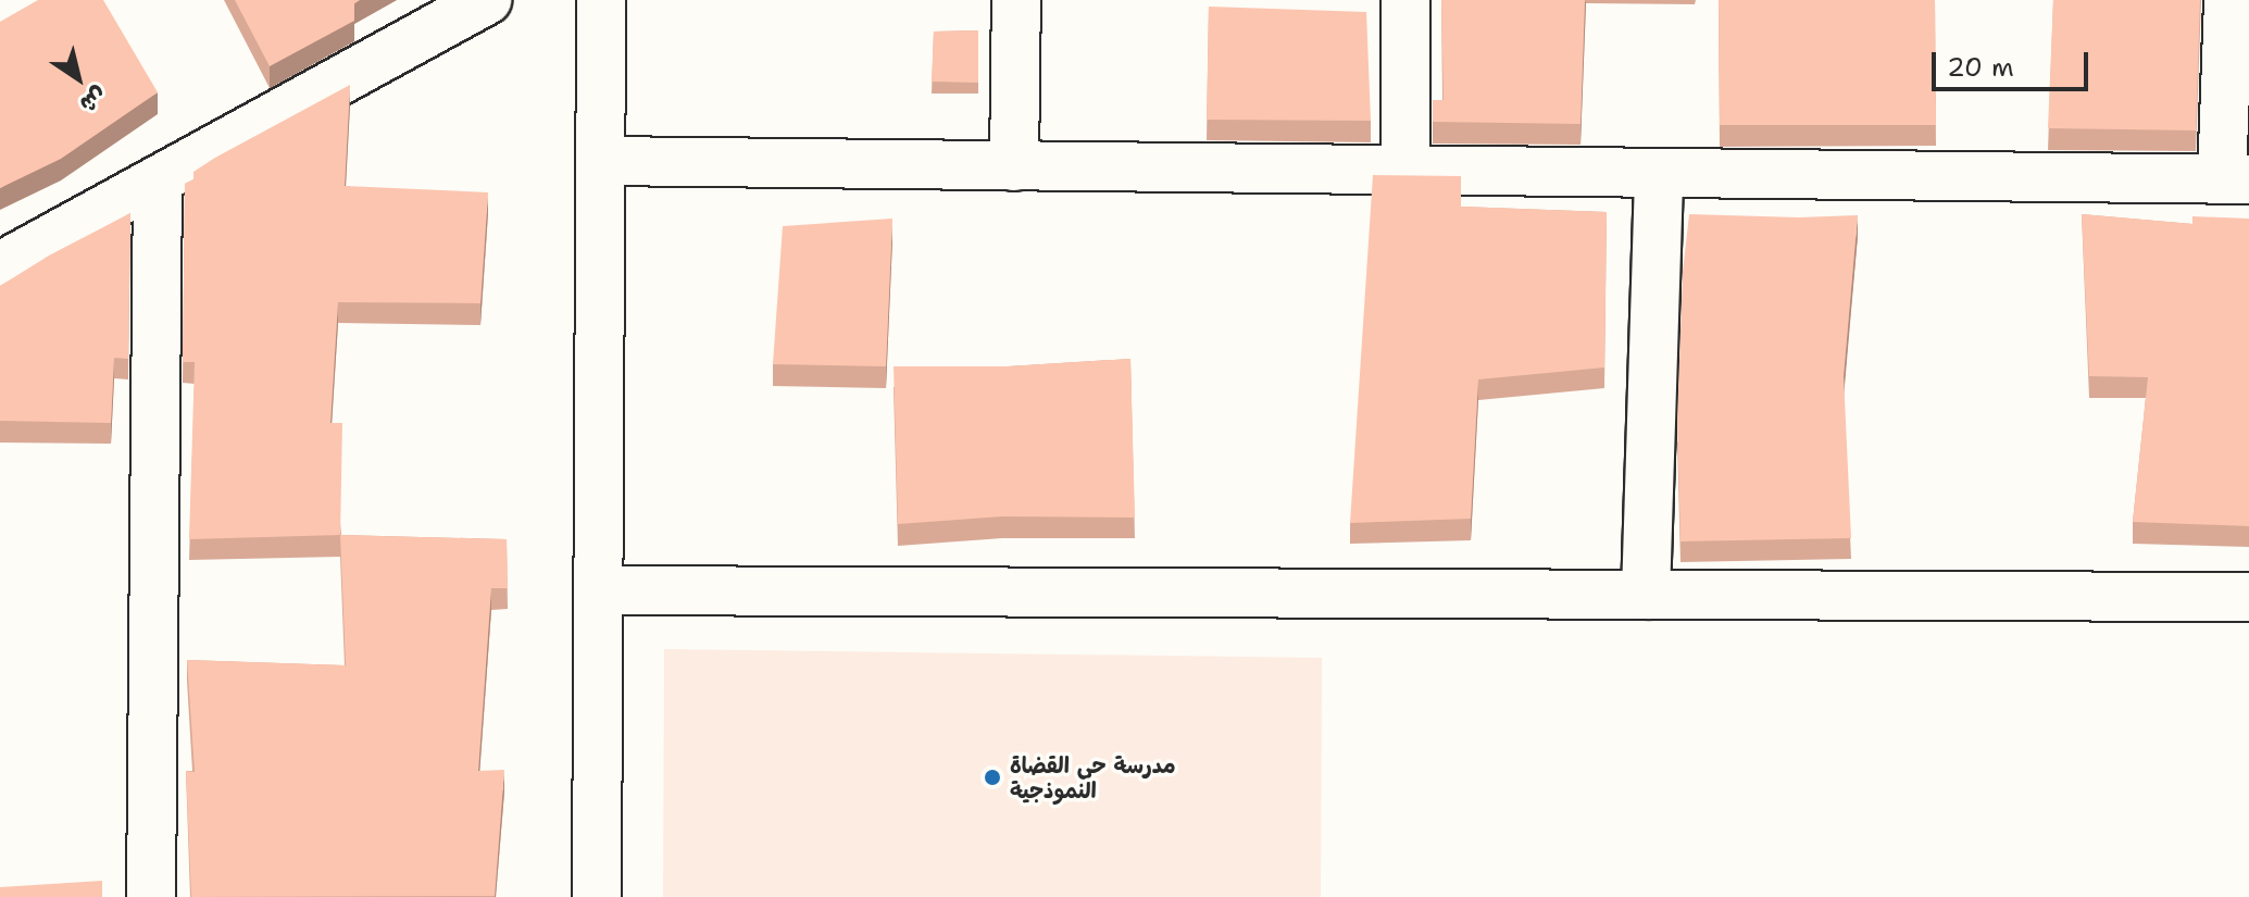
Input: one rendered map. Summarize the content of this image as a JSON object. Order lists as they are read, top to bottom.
{
  "places": ["مدرسة حي القضاة النموذجية"],
  "scale_bar": "20 m",
  "north": "bottom right"
}
